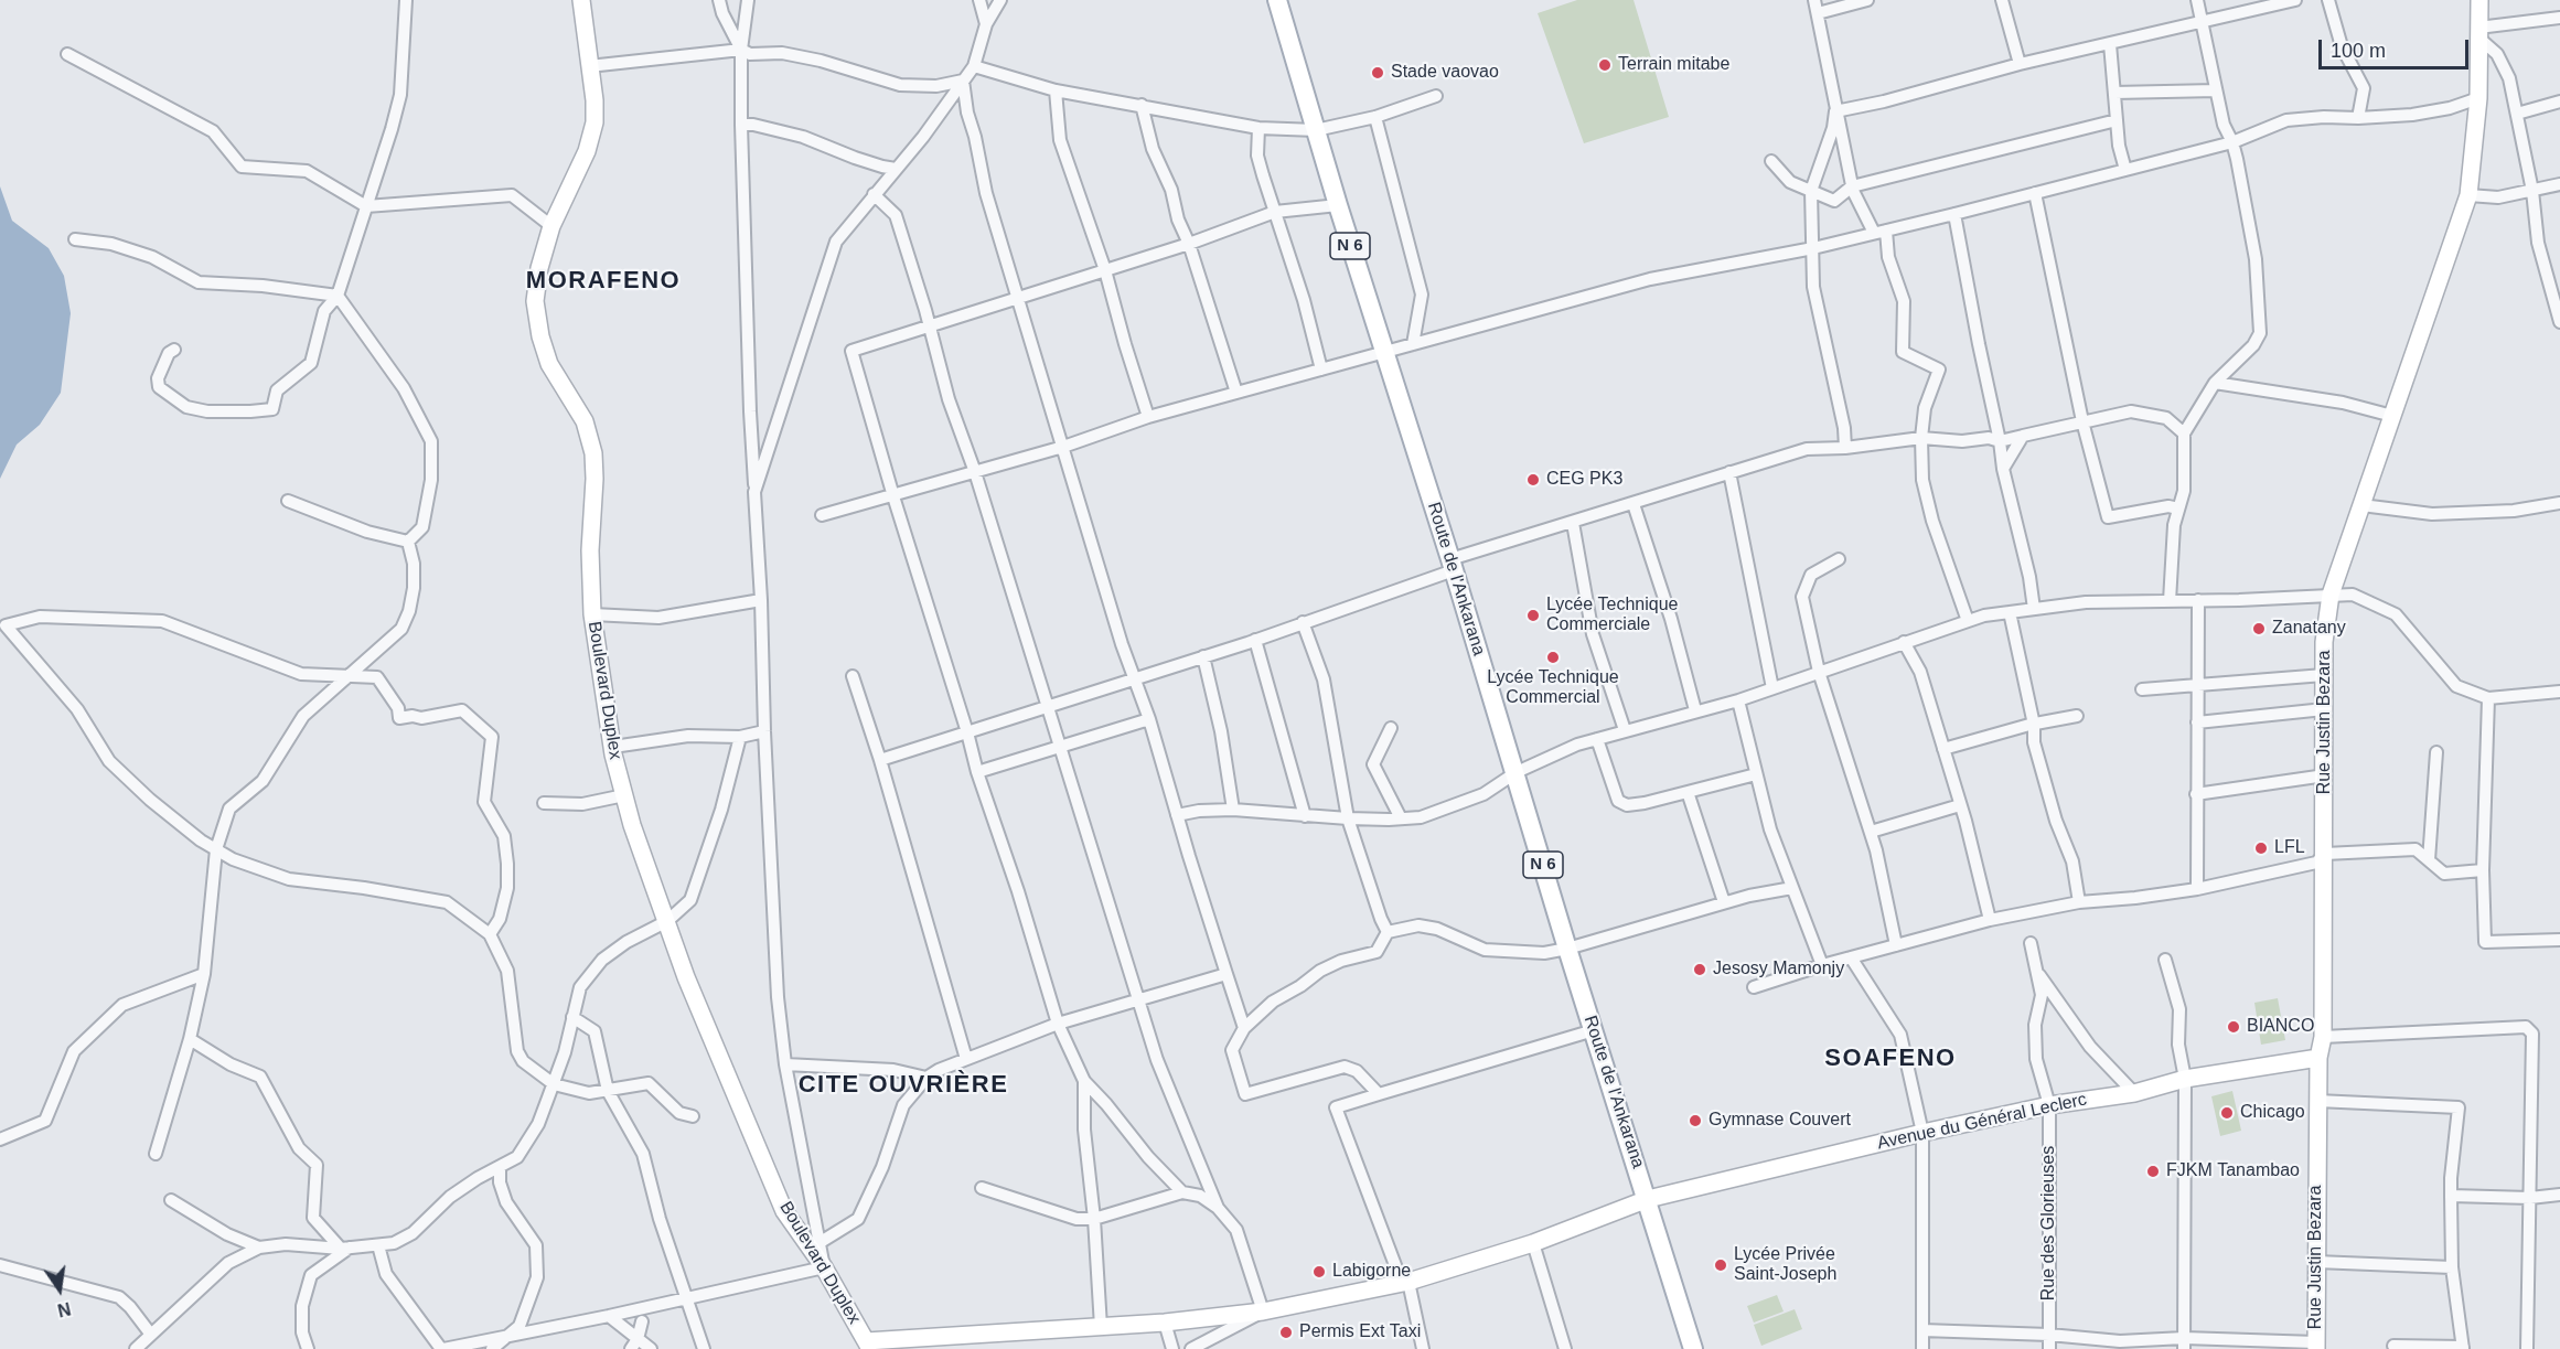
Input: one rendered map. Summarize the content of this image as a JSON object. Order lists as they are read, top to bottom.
{
  "streets": {
    "main road": ["N 6", "Route de l'Ankarana"],
    "street": [
      "Boulevard Duplex",
      "Rue Justin Bezara",
      "Avenue du Général Leclerc",
      "Rue des Glorieuses"
    ]
  },
  "crossings": [
    ["Route de l'Ankarana", "Avenue du Général Leclerc"],
    ["Boulevard Duplex", "Avenue du Général Leclerc"],
    ["Rue Justin Bezara", "Avenue du Général Leclerc"],
    ["Avenue du Général Leclerc", "Rue des Glorieuses"]
  ],
  "districts": ["MORAFENO", "SOAFENO", "CITE OUVRIÈRE"],
  "places": [
    "Terrain mitabe",
    "Stade vaovao",
    "CEG PK3",
    "Lycée Technique Commerciale",
    "Zanatany",
    "Lycée Technique Commercial",
    "LFL",
    "Jesosy Mamonjy",
    "BIANCO",
    "Chicago",
    "Gymnase Couvert",
    "FJKM Tanambao",
    "Lycée Privée Saint-Joseph",
    "Labigorne",
    "Permis Ext Taxi"
  ],
  "scale_bar": "100 m",
  "north": "bottom"
}
